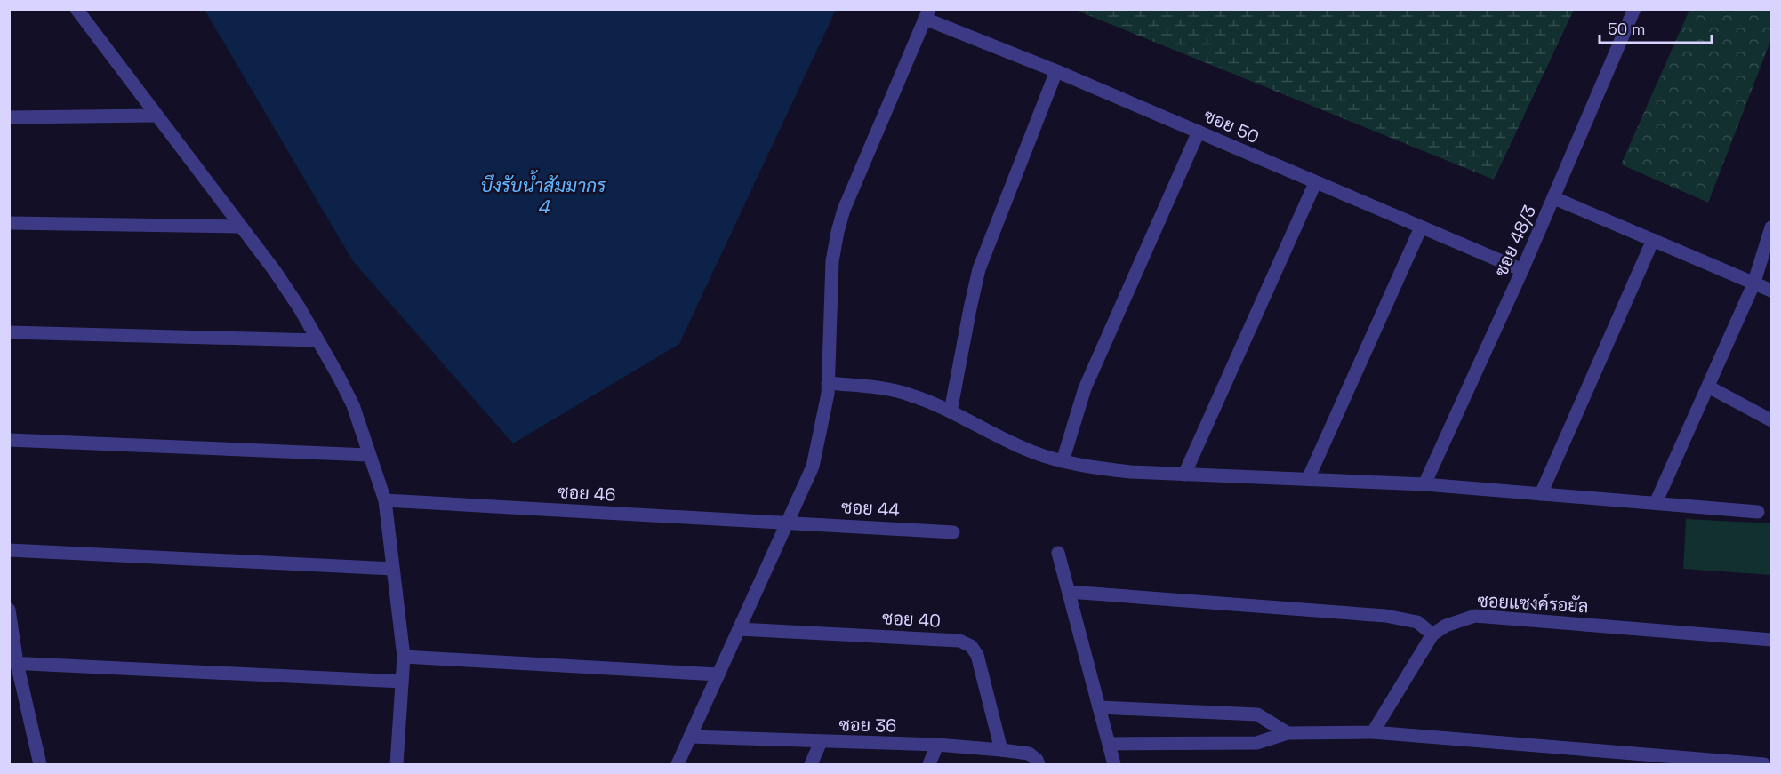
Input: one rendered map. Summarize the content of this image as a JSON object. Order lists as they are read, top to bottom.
{
  "streets": {
    "street": [
      "ซอย 50",
      "ซอย 48/3",
      "ซอย 46",
      "ซอย 44",
      "ซอยแซงค์รอยัล",
      "ซอย 40",
      "ซอย 36"
    ]
  },
  "crossings": [
    ["ซอย 50", "ซอย 48/3"],
    ["ซอย 46", "ซอย 44"],
    ["ซอย 40", "ซอย 36"]
  ],
  "water": ["บึงรับน้ำสัมมากร 4"],
  "scale_bar": "50 m"
}
